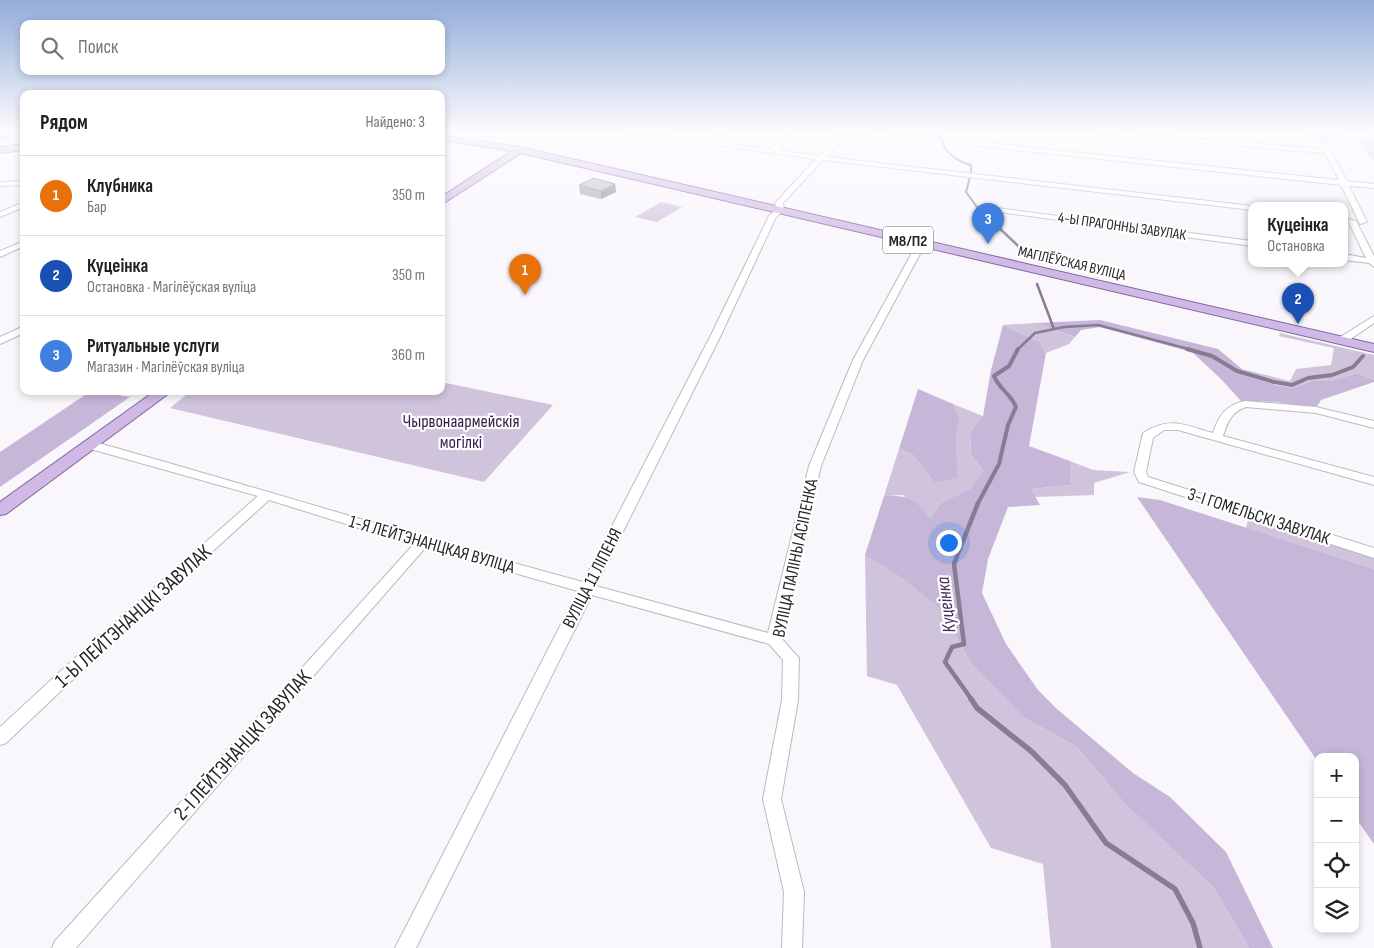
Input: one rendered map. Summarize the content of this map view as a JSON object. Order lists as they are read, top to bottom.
{
  "streets": {
    "main road": ["М8/П2", "МАГІЛЁЎСКАЯ ВУЛІЦА"],
    "street": [
      "4-Ы ПРАГОННЫ ЗАВУЛАК",
      "3-І ГОМЕЛЬСКІ ЗАВУЛАК",
      "1-Я ЛЕЙТЭНАНЦКАЯ ВУЛІЦА",
      "ВУЛІЦА ПАЛІНЫ АСІПЕНКА",
      "ВУЛІЦА 11 ЛІПЕНЯ",
      "1-Ы ЛЕЙТЭНАНЦКІ ЗАВУЛАК",
      "2-І ЛЕЙТЭНАНЦКІ ЗАВУЛАК"
    ]
  },
  "crossings": [
    ["МАГІЛЁЎСКАЯ ВУЛІЦА", "ВУЛІЦА ПАЛІНЫ АСІПЕНКА"],
    ["МАГІЛЁЎСКАЯ ВУЛІЦА", "ВУЛІЦА 11 ЛІПЕНЯ"],
    ["1-Я ЛЕЙТЭНАНЦКАЯ ВУЛІЦА", "ВУЛІЦА ПАЛІНЫ АСІПЕНКА"],
    ["1-Я ЛЕЙТЭНАНЦКАЯ ВУЛІЦА", "ВУЛІЦА 11 ЛІПЕНЯ"],
    ["1-Я ЛЕЙТЭНАНЦКАЯ ВУЛІЦА", "1-Ы ЛЕЙТЭНАНЦКІ ЗАВУЛАК"],
    ["1-Я ЛЕЙТЭНАНЦКАЯ ВУЛІЦА", "2-І ЛЕЙТЭНАНЦКІ ЗАВУЛАК"]
  ],
  "water": ["Куцеінка"],
  "parks": ["Чырвонаармейскія могілкі"],
  "page": {
    "search": "Поиск",
    "heading": ["Рядом", "Найдено: 3"],
    "list": [
      {
        "mark": "1",
        "name": "Клубника",
        "note": "Бар",
        "value": "350 m"
      },
      {
        "mark": "2",
        "name": "Куцеінка",
        "note": "Остановка · Магілёўская вуліца",
        "value": "350 m"
      },
      {
        "mark": "3",
        "name": "Ритуальные услуги",
        "note": "Магазин · Магілёўская вуліца",
        "value": "360 m"
      }
    ],
    "popup": ["Куцеінка", "Остановка"],
    "pins": ["3", "1", "2"],
    "map_buttons": ["+", "−"]
  }
}
